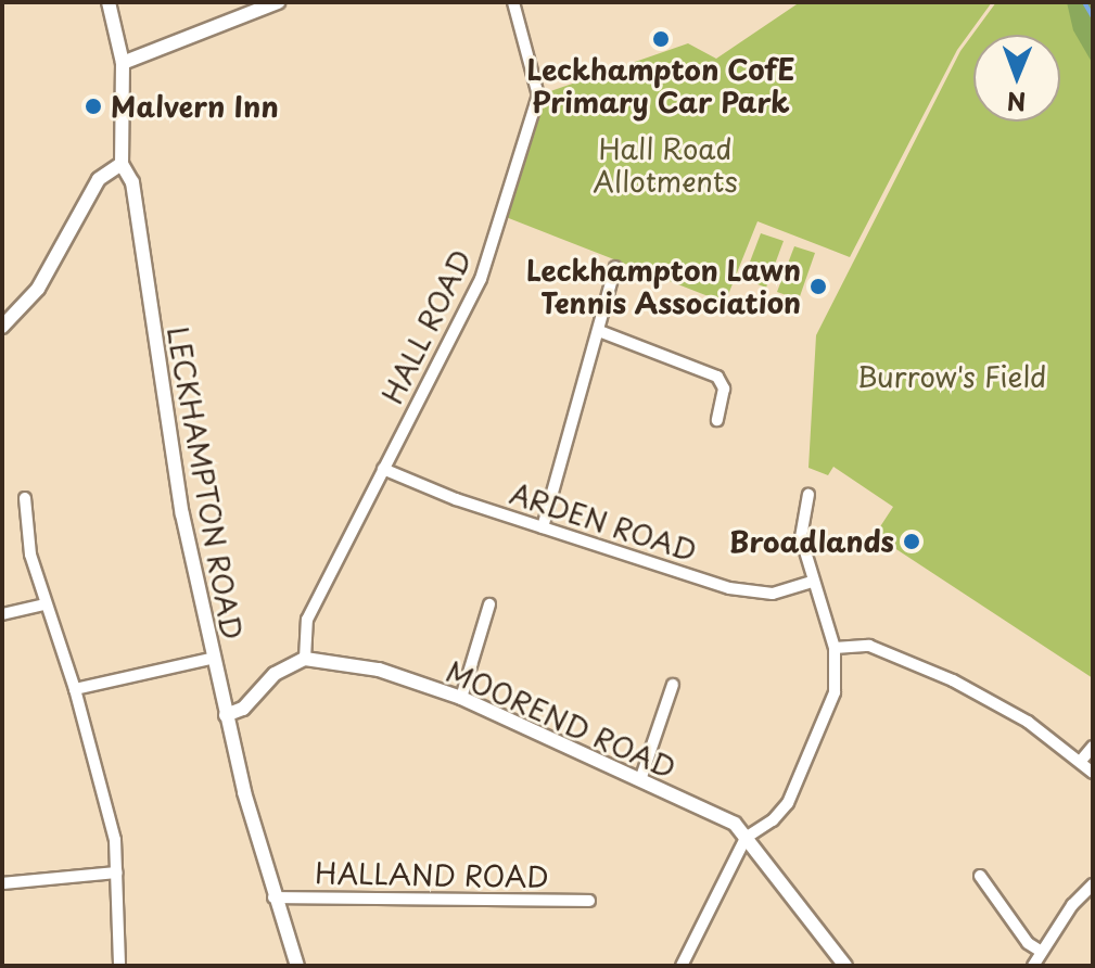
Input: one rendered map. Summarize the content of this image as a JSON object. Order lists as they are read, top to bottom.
{
  "streets": {
    "street": [
      "HALL ROAD",
      "LECKHAMPTON ROAD",
      "ARDEN ROAD",
      "MOOREND ROAD",
      "HALLAND ROAD"
    ]
  },
  "crossings": [
    ["HALL ROAD", "ARDEN ROAD"],
    ["HALL ROAD", "MOOREND ROAD"],
    ["LECKHAMPTON ROAD", "HALLAND ROAD"]
  ],
  "parks": ["Hall Road Allotments", "Burrow's Field"],
  "places": [
    "Leckhampton CofE Primary Car Park",
    "Malvern Inn",
    "Leckhampton Lawn Tennis Association",
    "Broadlands"
  ],
  "north": "bottom"
}
